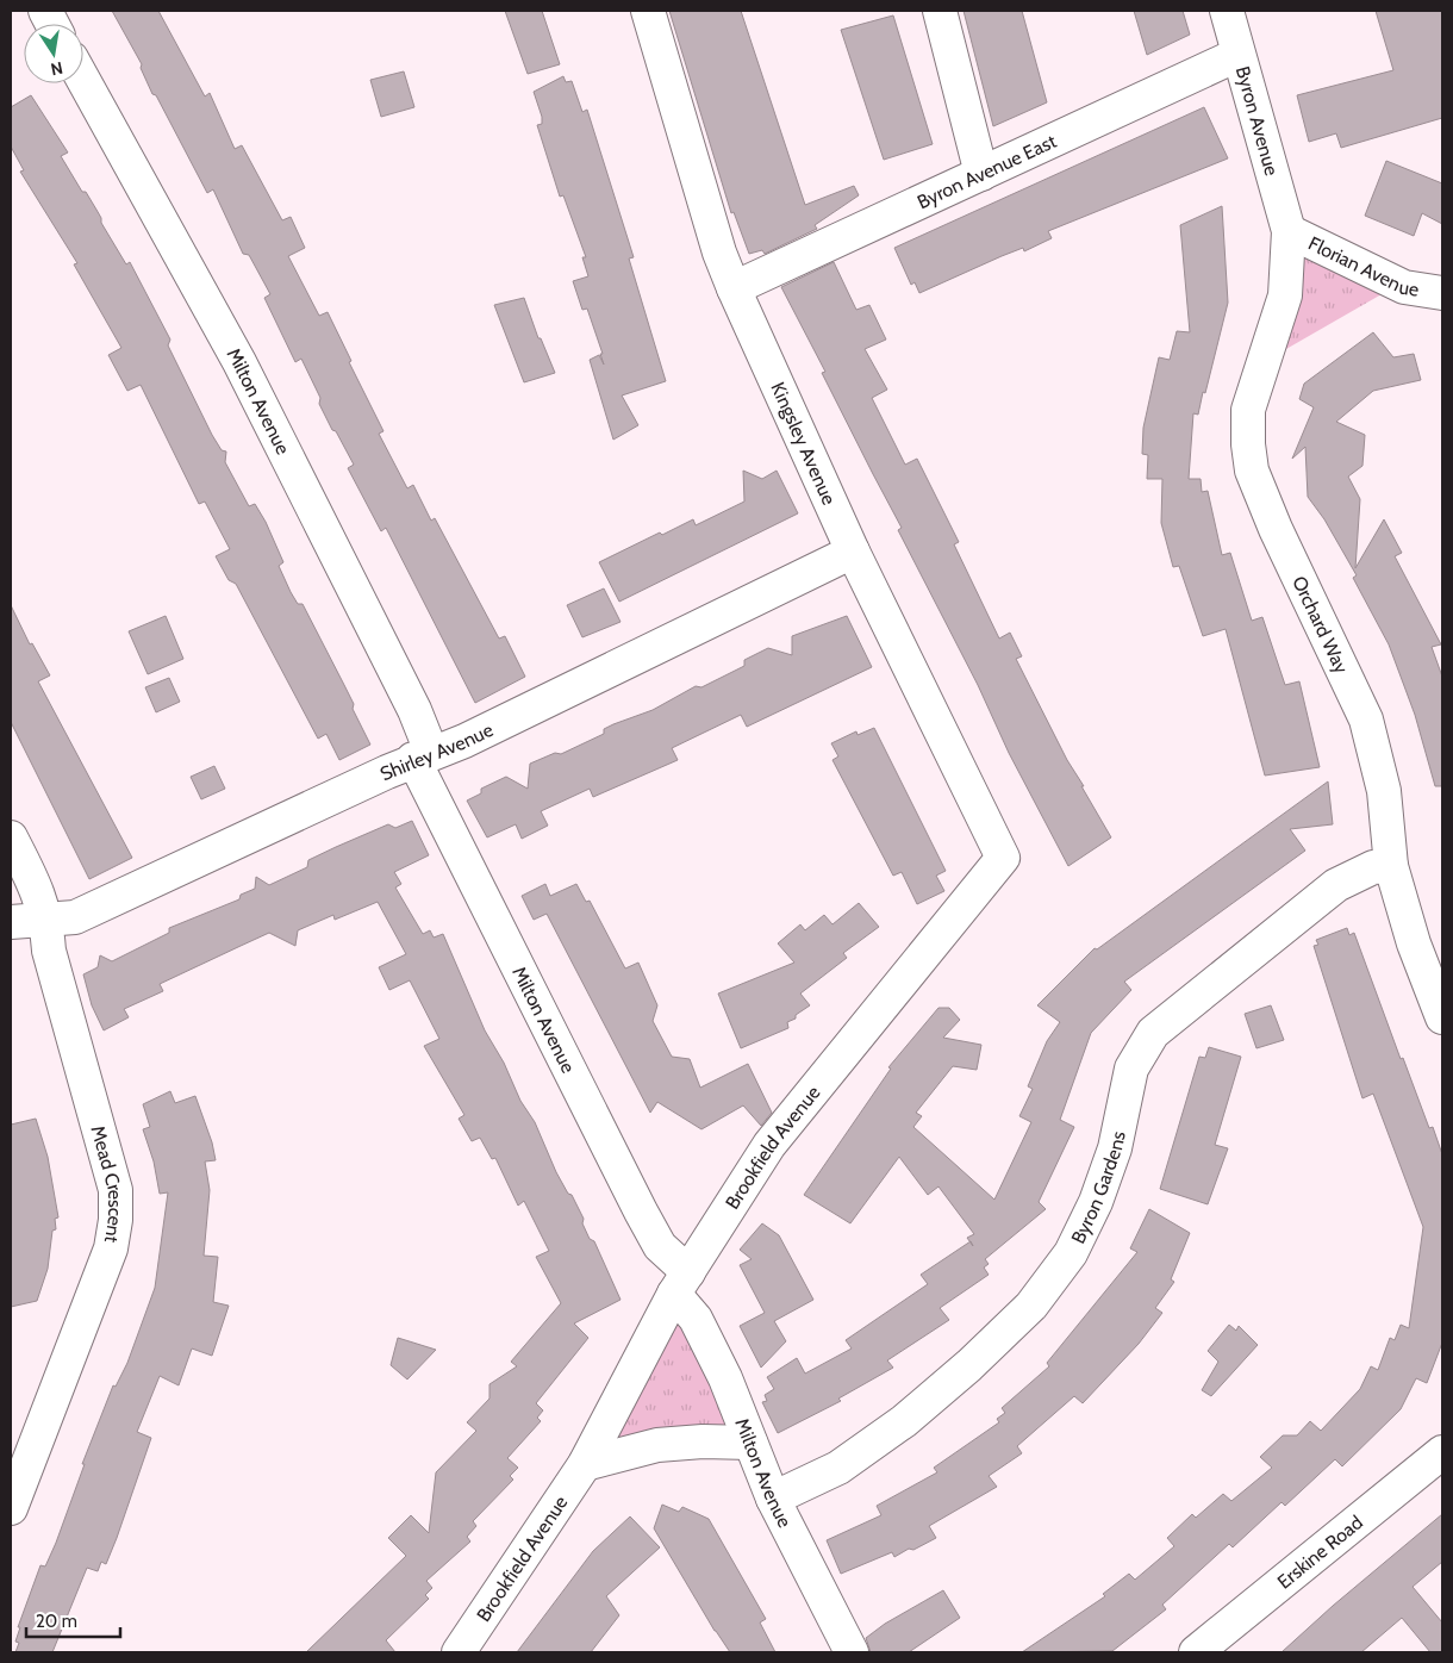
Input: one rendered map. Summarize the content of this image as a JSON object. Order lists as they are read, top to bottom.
{
  "streets": {
    "street": [
      "Byron Avenue",
      "Byron Avenue East",
      "Florian Avenue",
      "Milton Avenue",
      "Kingsley Avenue",
      "Orchard Way",
      "Shirley Avenue",
      "Brookfield Avenue",
      "Mead Crescent",
      "Byron Gardens",
      "Erskine Road"
    ]
  },
  "crossings": [
    ["Byron Avenue", "Byron Avenue East"],
    ["Byron Avenue", "Florian Avenue"],
    ["Byron Avenue", "Orchard Way"],
    ["Byron Avenue East", "Kingsley Avenue"],
    ["Florian Avenue", "Orchard Way"],
    ["Milton Avenue", "Shirley Avenue"],
    ["Milton Avenue", "Brookfield Avenue"],
    ["Milton Avenue", "Byron Gardens"],
    ["Kingsley Avenue", "Shirley Avenue"],
    ["Kingsley Avenue", "Brookfield Avenue"],
    ["Orchard Way", "Byron Gardens"],
    ["Shirley Avenue", "Mead Crescent"]
  ],
  "scale_bar": "20 m",
  "north": "bottom"
}
